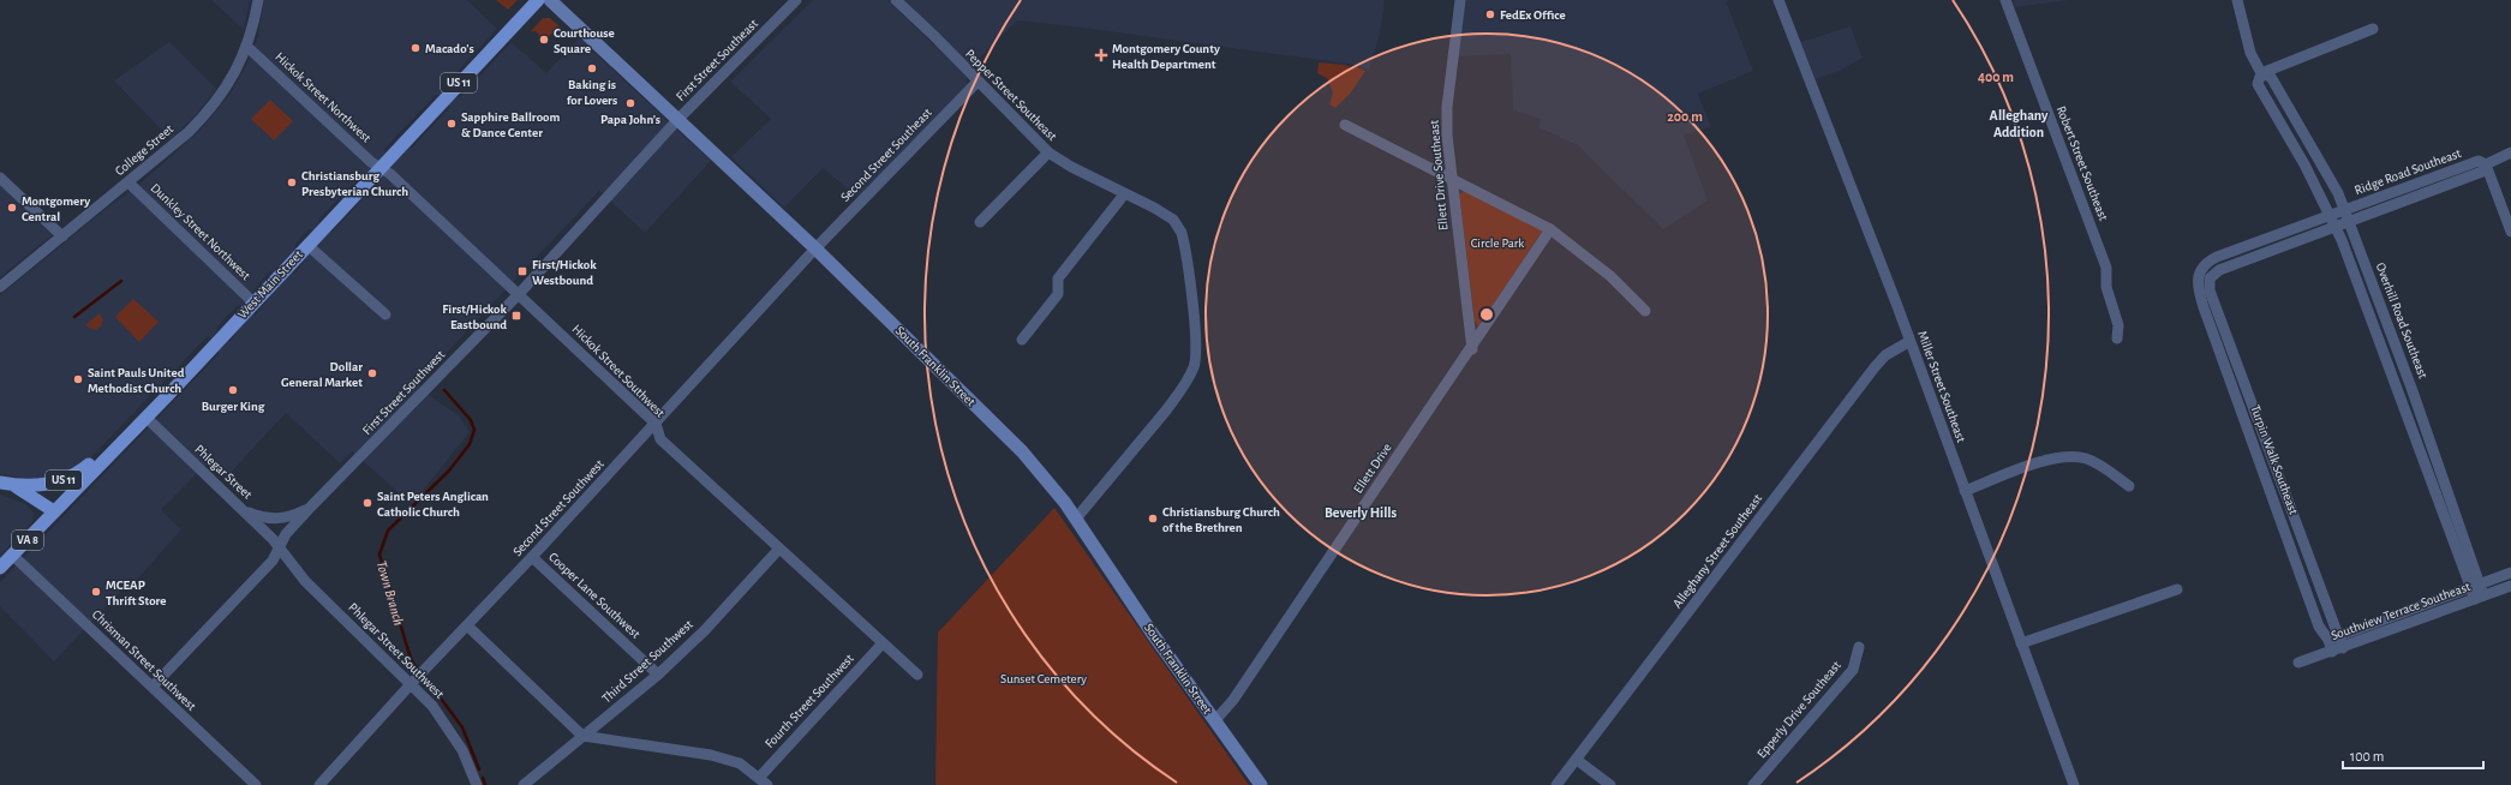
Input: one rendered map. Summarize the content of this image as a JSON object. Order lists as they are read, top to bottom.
{
  "streets": {
    "main road": [
      "US 11",
      "West Main Street",
      "South Franklin Street",
      "VA 8"
    ],
    "street": [
      "First Street Southeast",
      "Pepper Street Southeast",
      "Hickok Street Northwest",
      "College Street",
      "Second Street Southeast",
      "Robert Street Southeast",
      "Ridge Road Southeast",
      "Ellett Drive Southeast",
      "Dunkley Street Northwest",
      "Overhill Road Southeast",
      "Hickok Street Southwest",
      "Miller Street Southeast",
      "First Street Southwest",
      "Turpin Walk Southeast",
      "Ellett Drive",
      "Phlegar Street",
      "Second Street Southwest",
      "Alleghany Street Southeast",
      "Cooper Lane Southwest",
      "Southview Terrace Southeast",
      "Phlegar Street Southwest",
      "Chrisman Street Southwest",
      "Third Street Southwest",
      "Fourth Street Southwest",
      "Epperly Drive Southeast"
    ]
  },
  "crossings": [
    ["First Street Southeast", "South Franklin Street"],
    ["First Street Southeast", "First Street Southwest"],
    ["US 11", "West Main Street"],
    ["Pepper Street Southeast", "Second Street Southeast"],
    ["Pepper Street Southeast", "South Franklin Street"],
    ["Hickok Street Northwest", "College Street"],
    ["Hickok Street Northwest", "West Main Street"],
    ["Hickok Street Northwest", "Hickok Street Southwest"],
    ["College Street", "Dunkley Street Northwest"],
    ["Second Street Southeast", "South Franklin Street"],
    ["Second Street Southeast", "Second Street Southwest"],
    ["Ridge Road Southeast", "Overhill Road Southeast"],
    ["Ridge Road Southeast", "Turpin Walk Southeast"],
    ["Ellett Drive Southeast", "Ellett Drive"],
    ["Dunkley Street Northwest", "West Main Street"],
    ["West Main Street", "Hickok Street Southwest"],
    ["West Main Street", "Phlegar Street"],
    ["West Main Street", "Chrisman Street Southwest"],
    ["Overhill Road Southeast", "Southview Terrace Southeast"],
    ["South Franklin Street", "First Street Southwest"],
    ["South Franklin Street", "Ellett Drive"],
    ["South Franklin Street", "Second Street Southwest"],
    ["Hickok Street Southwest", "First Street Southwest"],
    ["Hickok Street Southwest", "Second Street Southwest"],
    ["Hickok Street Southwest", "Third Street Southwest"],
    ["Hickok Street Southwest", "Fourth Street Southwest"],
    ["Miller Street Southeast", "Alleghany Street Southeast"],
    ["First Street Southwest", "Phlegar Street"],
    ["First Street Southwest", "Phlegar Street Southwest"],
    ["First Street Southwest", "Chrisman Street Southwest"],
    ["Turpin Walk Southeast", "Southview Terrace Southeast"],
    ["Phlegar Street", "Phlegar Street Southwest"],
    ["Second Street Southwest", "Cooper Lane Southwest"],
    ["Second Street Southwest", "Phlegar Street Southwest"],
    ["Cooper Lane Southwest", "Third Street Southwest"]
  ],
  "districts": ["Alleghany Addition", "Beverly Hills"],
  "water": ["Town Branch"],
  "parks": ["Circle Park", "Sunset Cemetery"],
  "places": {
    "other": [
      "FedEx Office",
      "Courthouse Square",
      "Macado's",
      "Baking is for Lovers",
      "Papa John's",
      "Sapphire Ballroom & Dance Center",
      "Christiansburg Presbyterian Church",
      "Montgomery Central",
      "Dollar General Market",
      "Saint Pauls United Methodist Church",
      "Burger King",
      "Saint Peters Anglican Catholic Church",
      "Christiansburg Church of the Brethren",
      "MCEAP Thrift Store"
    ],
    "health": ["Montgomery County Health Department"],
    "transit": ["First/Hickok Westbound", "First/Hickok Eastbound"]
  },
  "scale_bar": "100 m",
  "rings": ["400 m", "200 m"]
}
